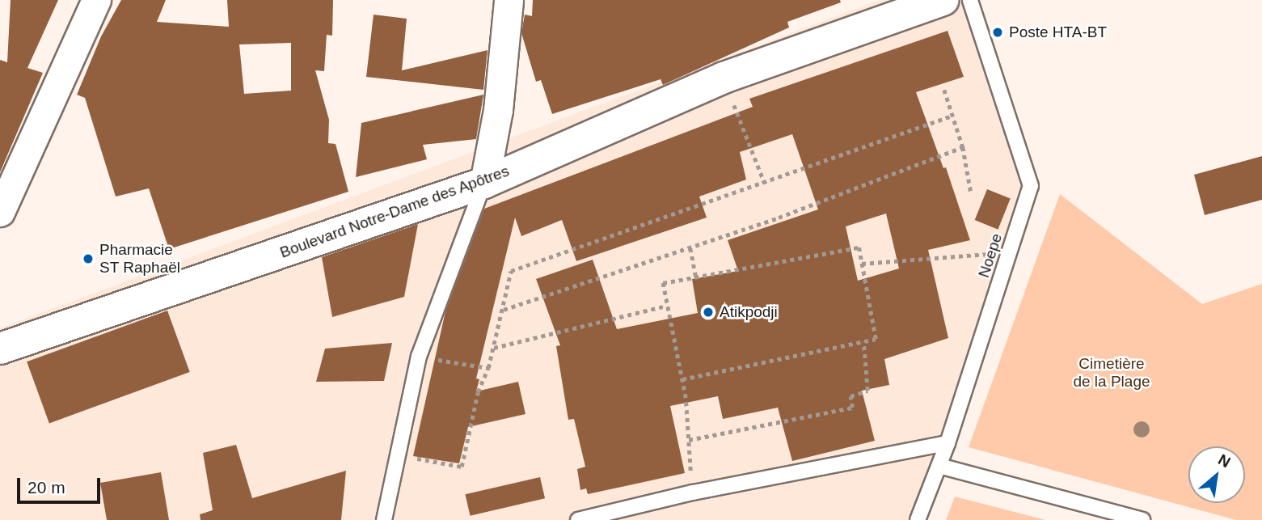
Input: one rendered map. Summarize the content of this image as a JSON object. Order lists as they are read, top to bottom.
{
  "streets": {
    "street": ["Boulevard Notre-Dame des Apôtres"],
    "lane": ["Noepe"]
  },
  "parks": ["Cimetière de la Plage"],
  "places": ["Poste HTA-BT", "Pharmacie ST Raphaël", "Atikpodji"],
  "scale_bar": "20 m",
  "north": "top right"
}
